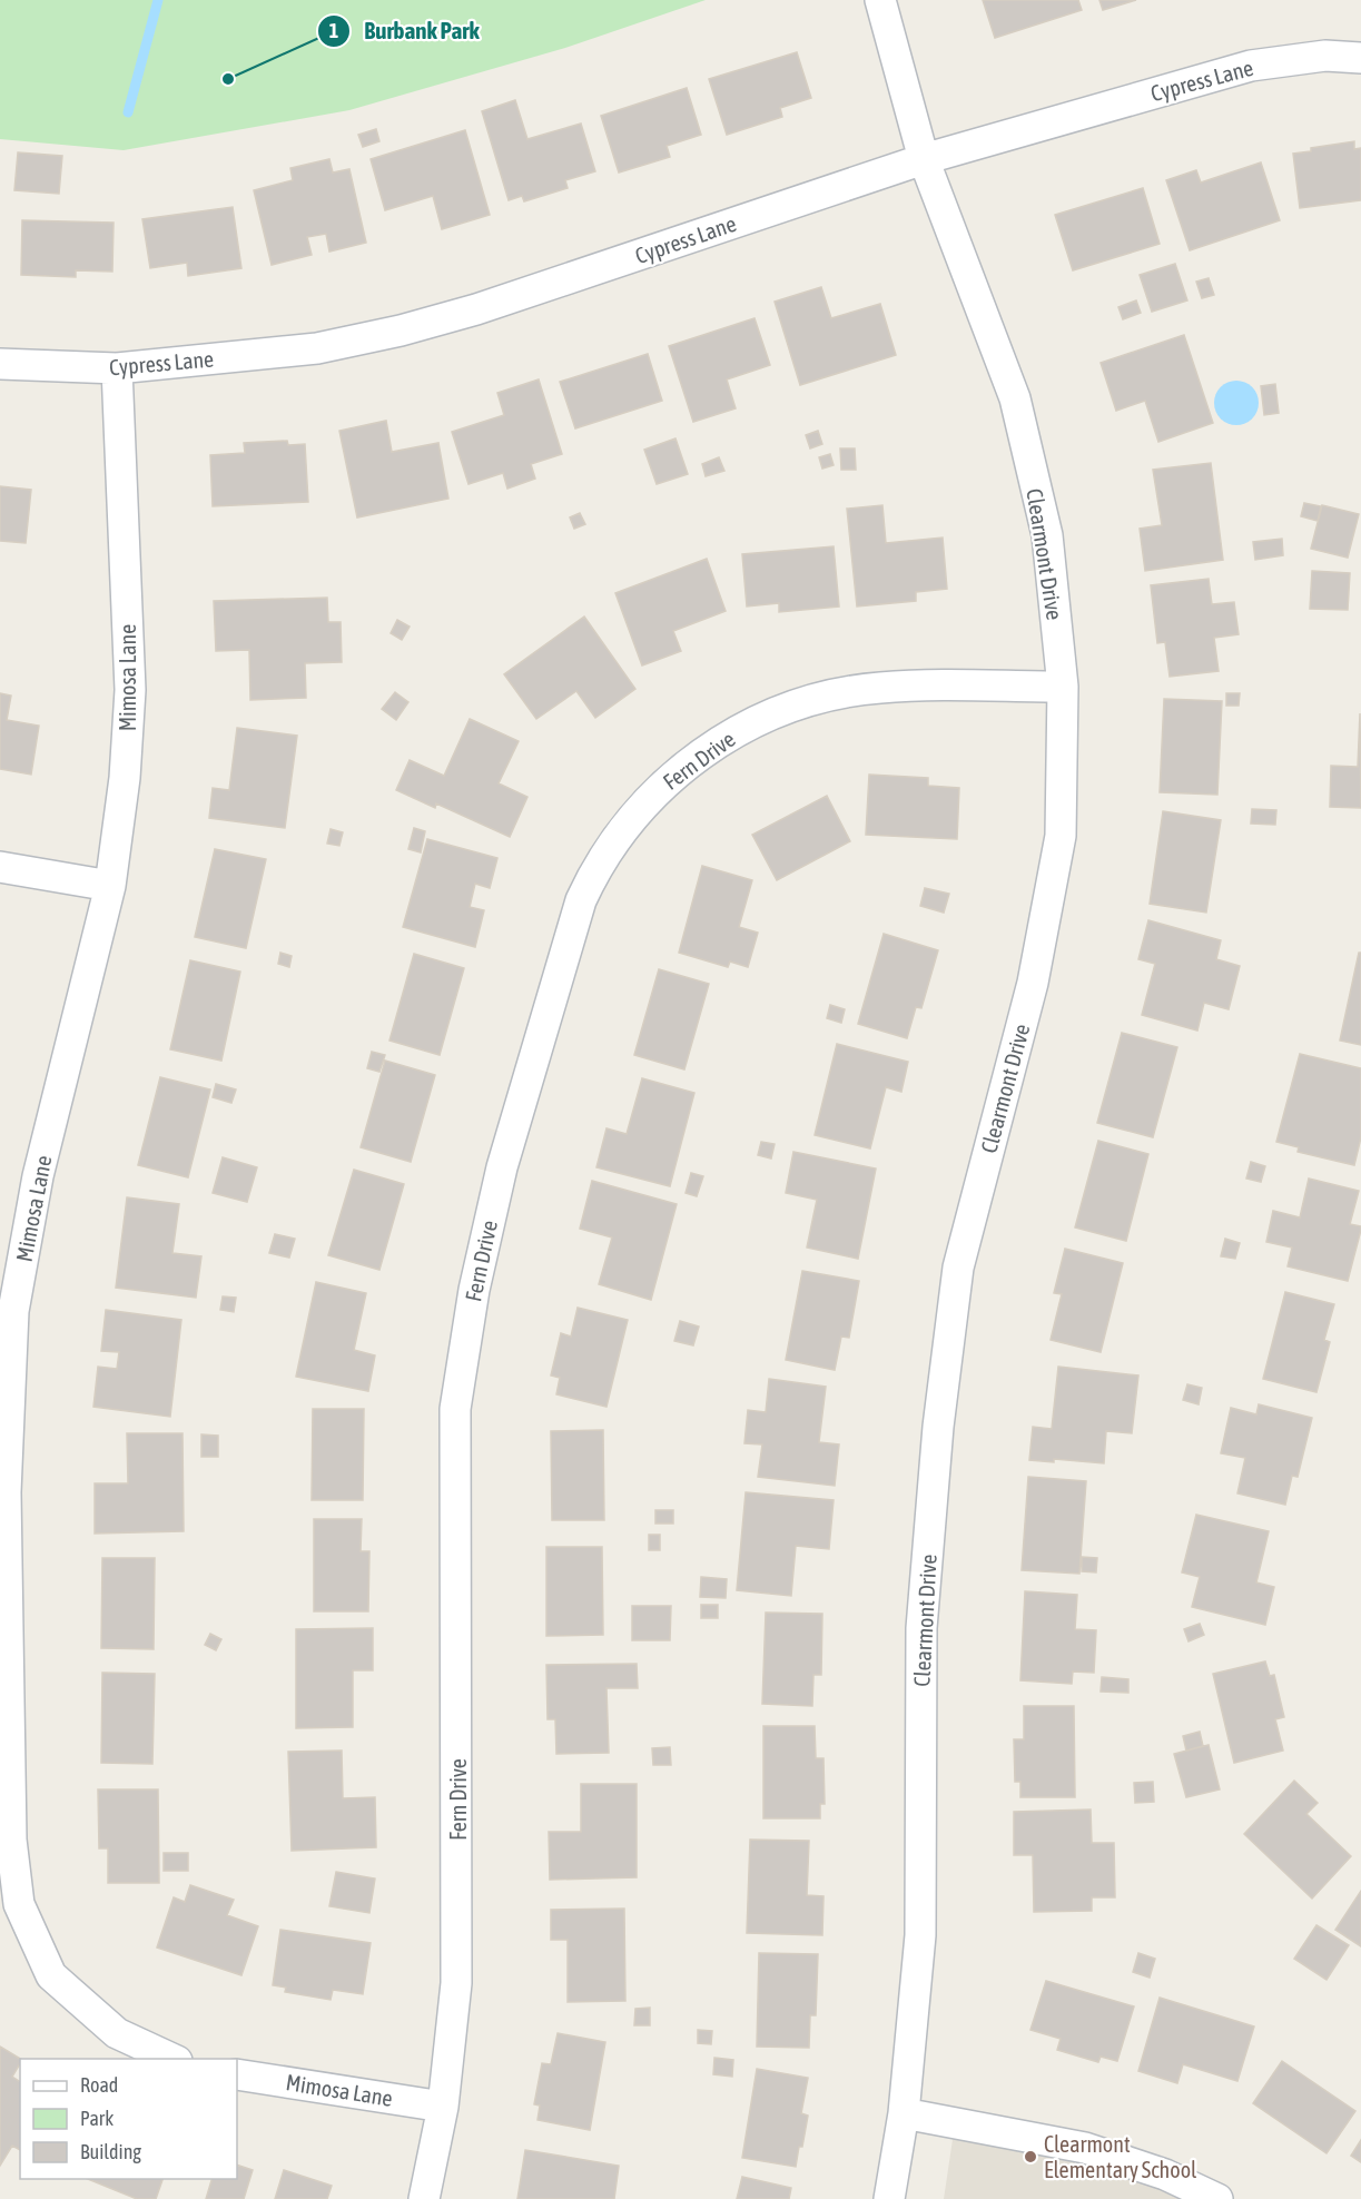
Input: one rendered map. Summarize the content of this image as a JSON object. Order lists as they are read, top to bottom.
{
  "streets": {
    "street": [
      "Cypress Lane",
      "Clearmont Drive",
      "Mimosa Lane",
      "Fern Drive"
    ]
  },
  "crossings": [
    ["Cypress Lane", "Clearmont Drive"],
    ["Cypress Lane", "Mimosa Lane"],
    ["Clearmont Drive", "Fern Drive"],
    ["Mimosa Lane", "Fern Drive"]
  ],
  "places": ["Burbank Park", "Clearmont Elementary School"],
  "legend": ["Road", "Park", "Building"]
}
